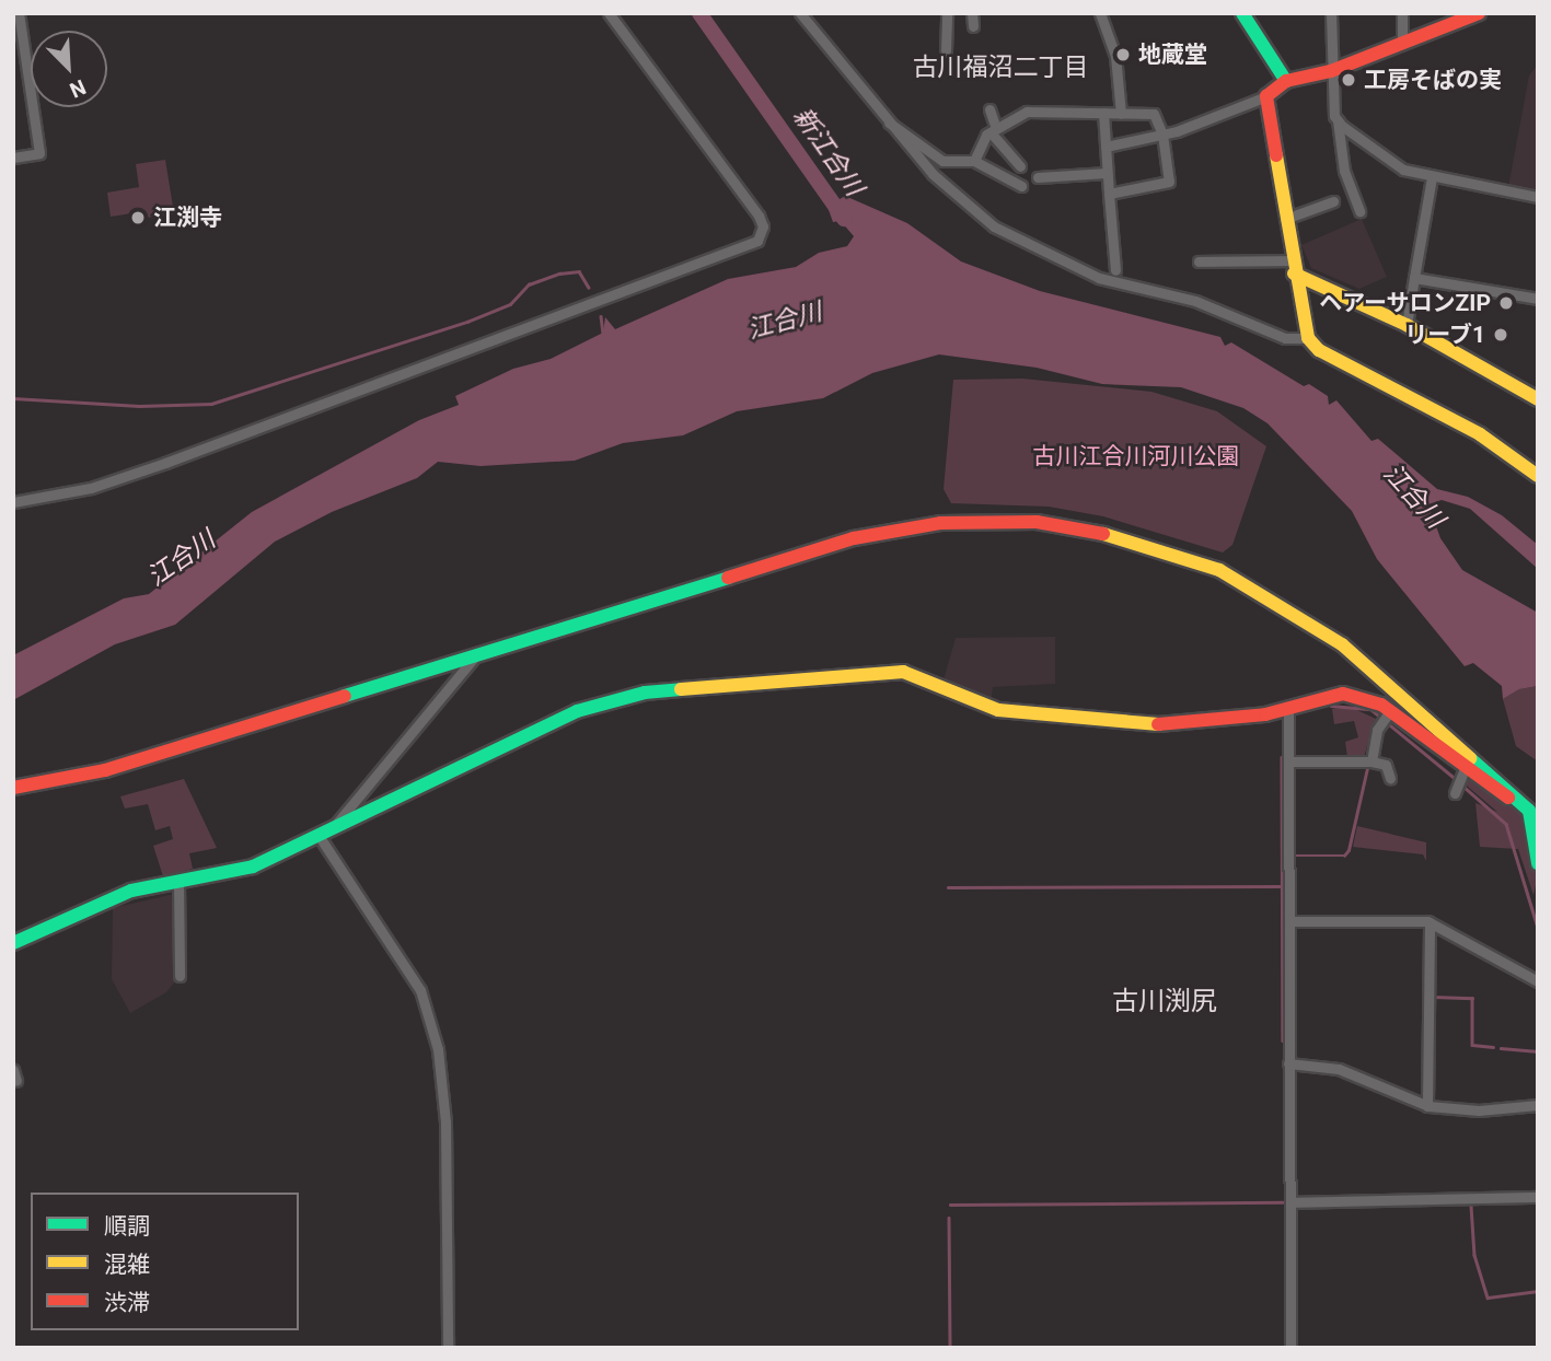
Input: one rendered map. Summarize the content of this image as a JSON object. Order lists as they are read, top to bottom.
{
  "districts": ["古川福沼二丁目", "古川渕尻"],
  "water": ["新江合川", "江合川"],
  "parks": ["古川江合川河川公園"],
  "places": [
    "地蔵堂",
    "工房そばの実",
    "江渕寺",
    "ヘアーサロンZIP",
    "リーブ1"
  ],
  "legend": ["順調", "混雑", "渋滞"],
  "north": "bottom right"
}
